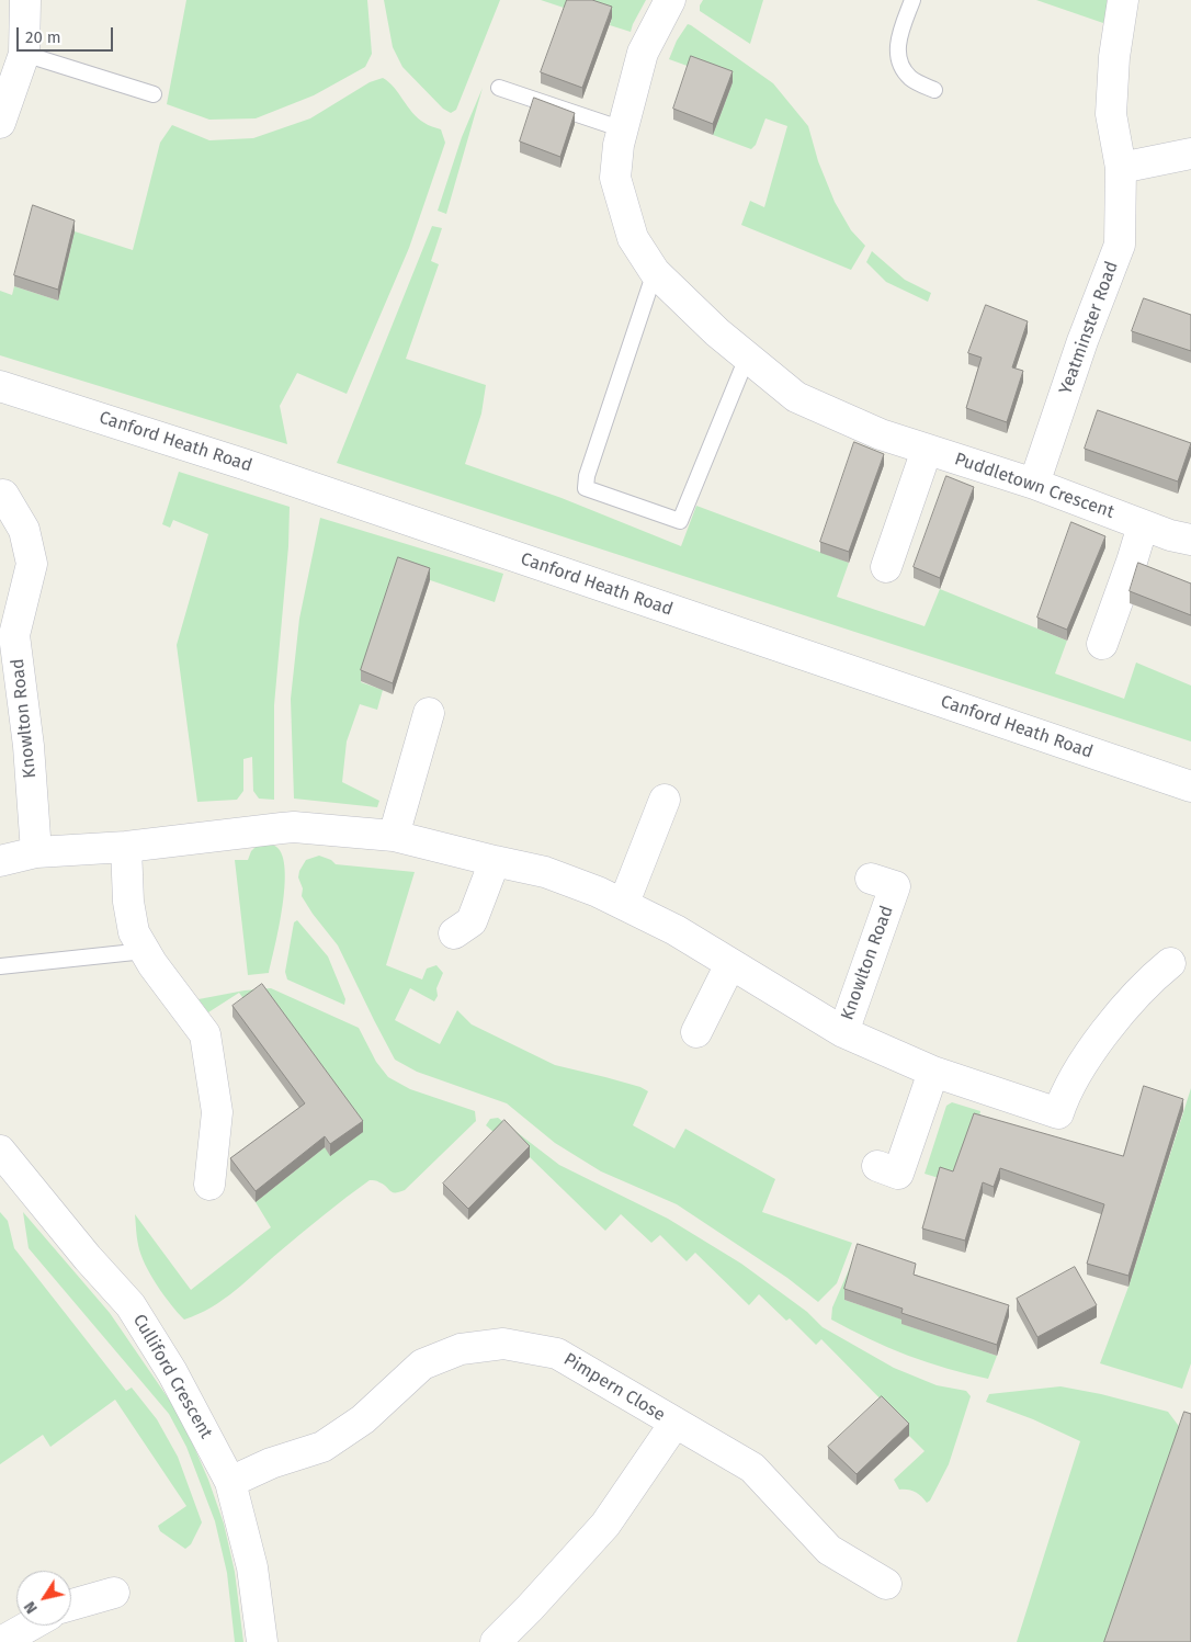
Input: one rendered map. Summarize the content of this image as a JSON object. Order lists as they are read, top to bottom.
{
  "streets": {
    "street": [
      "Yeatminster Road",
      "Canford Heath Road",
      "Puddletown Crescent",
      "Knowlton Road",
      "Culliford Crescent",
      "Pimpern Close"
    ]
  },
  "crossings": [
    ["Yeatminster Road", "Puddletown Crescent"],
    ["Culliford Crescent", "Pimpern Close"]
  ],
  "scale_bar": "20 m",
  "north": "bottom left"
}
